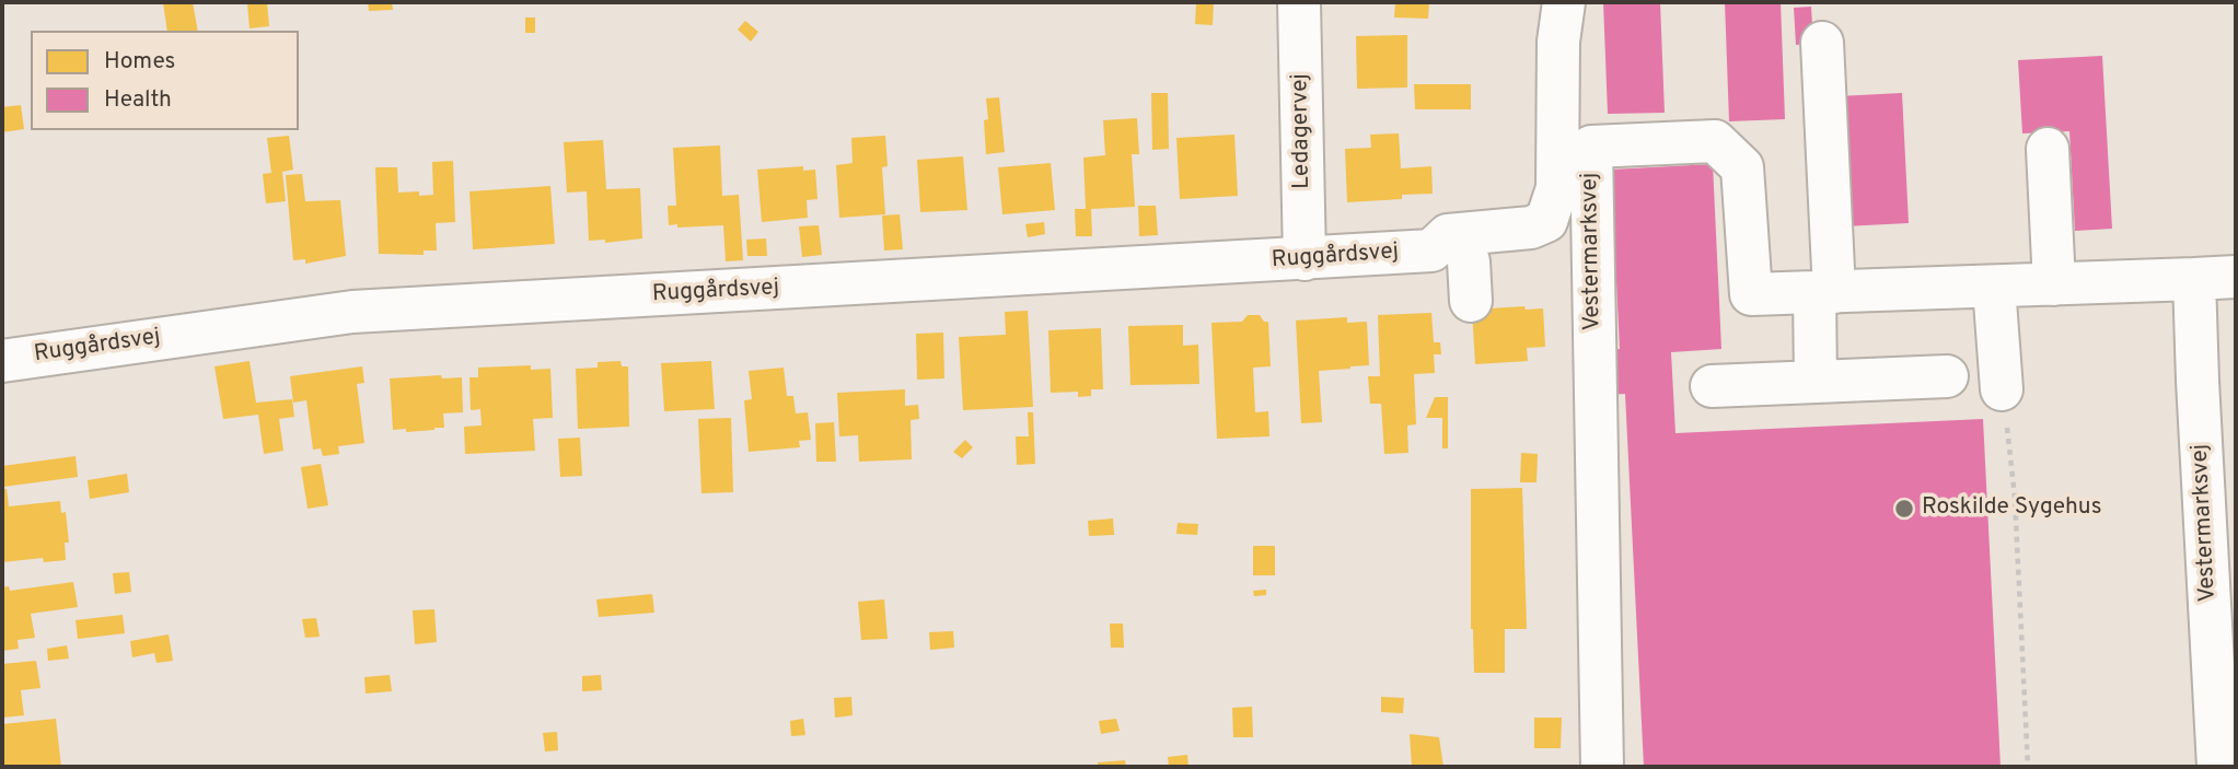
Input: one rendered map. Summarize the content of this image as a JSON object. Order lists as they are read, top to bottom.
{
  "streets": {
    "street": ["Ledagervej", "Vestermarksvej", "Ruggårdsvej"]
  },
  "crossings": [
    ["Ledagervej", "Ruggårdsvej"]
  ],
  "places": ["Roskilde Sygehus"],
  "legend": ["Homes", "Health"]
}
